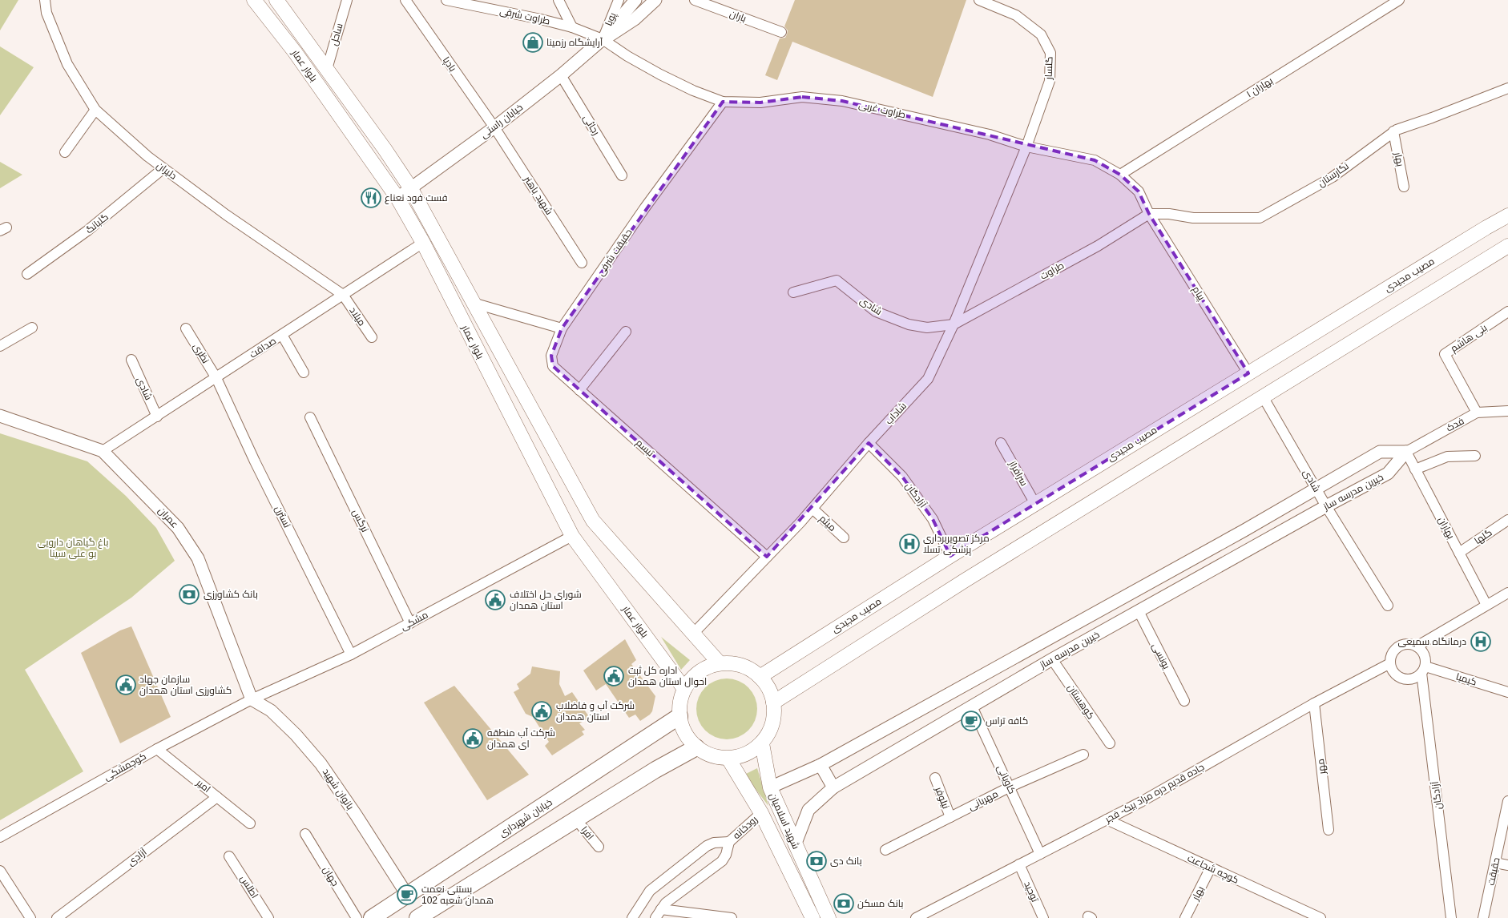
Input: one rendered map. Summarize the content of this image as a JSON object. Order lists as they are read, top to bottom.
{
  "streets": {
    "main road": [
      "بلوار عمار",
      "مصیب مجیدی",
      "خیابان شهرداری",
      "شهید اسلامیان"
    ],
    "street": [
      "طراوت شرقی",
      "باران",
      "پویا",
      "ساحل",
      "بادپا",
      "گلسار",
      "بهاران ۱",
      "طراوت غربی",
      "خیابان راستی",
      "رجائی",
      "بهار",
      "دلیران",
      "نگارستان",
      "شهید باهنر",
      "گلبانگ",
      "حقیقت شرفی",
      "طراوت",
      "پیام",
      "شادی",
      "میلاد",
      "بنی هاشم",
      "صداقت",
      "نظری",
      "شاداب",
      "فدک",
      "تبسم",
      "سرافراز",
      "خیرین مدرسه ساز",
      "آزادگان",
      "نسترن",
      "عمران",
      "نرگس",
      "میثم",
      "بهاران",
      "گلها",
      "مشکی",
      "یونسی",
      "کیمیا",
      "کوهستان",
      "کوچمشکی",
      "مهر",
      "کاویانی",
      "امیر",
      "بانوان شهید",
      "جاده قدیم دره مراد بیک- فجر",
      "نیلوفر",
      "مهربانی",
      "رودخانه",
      "افرا",
      "آزادی",
      "کوچه شجاعت",
      "حقیقت",
      "جهان",
      "اطلس",
      "توحید"
    ]
  },
  "crossings": [
    ["طراوت شرقی", "پویا"],
    ["طراوت شرقی", "طراوت غربی"],
    ["طراوت شرقی", "خیابان راستی"],
    ["پویا", "طراوت غربی"],
    ["پویا", "خیابان راستی"],
    ["ساحل", "بلوار عمار"],
    ["بادپا", "خیابان راستی"],
    ["بادپا", "شهید باهنر"],
    ["بلوار عمار", "خیابان راستی"],
    ["بلوار عمار", "مصیب مجیدی"],
    ["بلوار عمار", "صداقت"],
    ["بلوار عمار", "شاداب"],
    ["بلوار عمار", "مشکی"],
    ["بلوار عمار", "خیابان شهرداری"],
    ["بلوار عمار", "شهید اسلامیان"],
    ["گلسار", "طراوت غربی"],
    ["گلسار", "شاداب"],
    ["بهاران ۱", "طراوت غربی"],
    ["طراوت غربی", "خیابان راستی"],
    ["طراوت غربی", "نگارستان"],
    ["طراوت غربی", "حقیقت شرفی"],
    ["طراوت غربی", "طراوت"],
    ["طراوت غربی", "پیام"],
    ["طراوت غربی", "شاداب"],
    ["خیابان راستی", "رجائی"],
    ["خیابان راستی", "شهید باهنر"],
    ["بهار", "نگارستان"],
    ["بهار", "کوچه شجاعت"],
    ["دلیران", "گلبانگ"],
    ["دلیران", "میلاد"],
    ["دلیران", "صداقت"],
    ["نگارستان", "طراوت"],
    ["نگارستان", "پیام"],
    ["حقیقت شرفی", "تبسم"],
    ["طراوت", "پیام"],
    ["طراوت", "شادی"],
    ["طراوت", "شاداب"],
    ["مصیب مجیدی", "پیام"],
    ["مصیب مجیدی", "سرافراز"],
    ["مصیب مجیدی", "آزادگان"],
    ["مصیب مجیدی", "خیابان شهرداری"],
    ["مصیب مجیدی", "شهید اسلامیان"],
    ["شادی", "صداقت"],
    ["شادی", "شاداب"],
    ["شادی", "خیرین مدرسه ساز"],
    ["میلاد", "صداقت"],
    ["بنی هاشم", "فدک"],
    ["صداقت", "نظری"],
    ["صداقت", "نسترن"],
    ["صداقت", "عمران"],
    ["نظری", "نسترن"],
    ["شاداب", "تبسم"],
    ["شاداب", "آزادگان"],
    ["شاداب", "میثم"],
    ["فدک", "خیرین مدرسه ساز"],
    ["فدک", "بهاران"],
    ["خیرین مدرسه ساز", "بهاران"],
    ["خیرین مدرسه ساز", "یونسی"],
    ["خیرین مدرسه ساز", "کوهستان"],
    ["خیرین مدرسه ساز", "کاویانی"],
    ["خیرین مدرسه ساز", "شهید اسلامیان"],
    ["آزادگان", "کیمیا"],
    ["آزادگان", "جاده قدیم دره مراد بیک- فجر"],
    ["نسترن", "مشکی"],
    ["عمران", "مشکی"],
    ["عمران", "کوچمشکی"],
    ["عمران", "بانوان شهید"],
    ["نرگس", "مشکی"],
    ["بهاران", "گلها"],
    ["مشکی", "کوچمشکی"],
    ["مشکی", "بانوان شهید"],
    ["کیمیا", "جاده قدیم دره مراد بیک- فجر"],
    ["کوچمشکی", "امیر"],
    ["کوچمشکی", "بانوان شهید"],
    ["مهر", "جاده قدیم دره مراد بیک- فجر"],
    ["کاویانی", "جاده قدیم دره مراد بیک- فجر"],
    ["کاویانی", "مهربانی"],
    ["امیر", "آزادی"],
    ["بانوان شهید", "خیابان شهرداری"],
    ["جاده قدیم دره مراد بیک- فجر", "کوچه شجاعت"],
    ["جاده قدیم دره مراد بیک- فجر", "توحید"],
    ["نیلوفر", "مهربانی"],
    ["خیابان شهرداری", "شهید اسلامیان"],
    ["شهید اسلامیان", "رودخانه"]
  ],
  "parks": ["باغ گیاهان دارویی بو علی سینا"],
  "places": {
    "shop": ["آرایشگاه رزمینا"],
    "restaurant": ["فست فود نعناع"],
    "hospital": ["مرکز تصویربرداری پزشکی تسلا", "درمانگاه سمیعی"],
    "bank": ["بانک کشاورزی", "بانک دی", "بانک مسکن"],
    "public building": [
      "شوراى حل اختلاف استان همدان",
      "اداره کل ثبت احوال استان همدان",
      "سازمان جهاد کشاورزی استان همدان",
      "شرکت آب و فاضلاب استان همدان",
      "شرکت آب منطقه ای همدان"
    ],
    "cafe": ["کافه تراس", "بستنی نعمت همدان شعبه 102"]
  }
}
